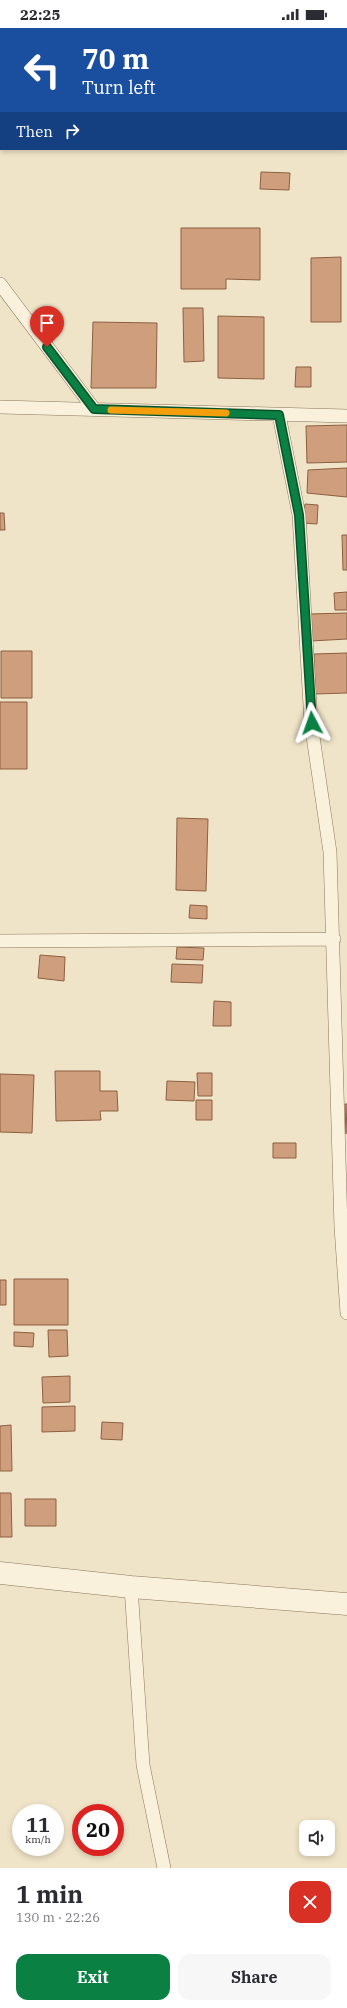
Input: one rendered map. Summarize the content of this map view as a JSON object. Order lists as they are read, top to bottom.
{
  "page": {
    "status": "22:25",
    "turn": ["70 m", "Turn left"],
    "then": "Then",
    "speed": "11 km/h",
    "limit": "20",
    "heading": ["1 min", "130 m · 22:26"],
    "buttons": ["Exit", "Share"]
  }
}
